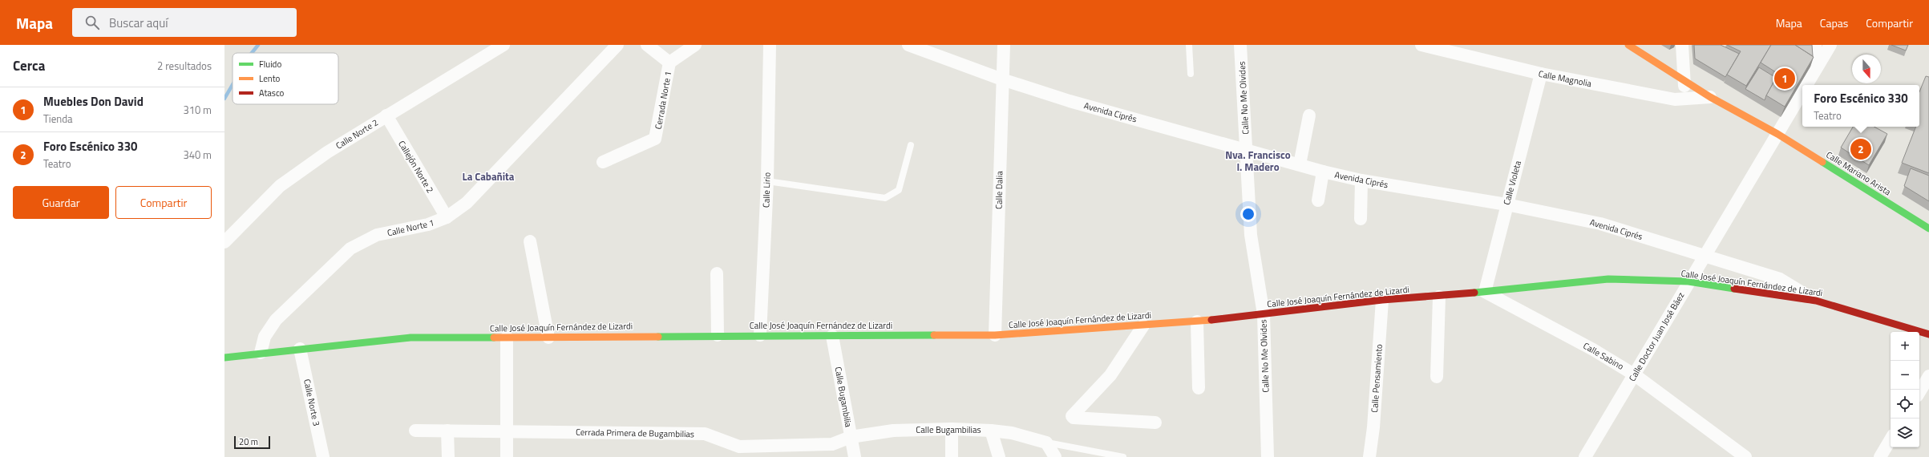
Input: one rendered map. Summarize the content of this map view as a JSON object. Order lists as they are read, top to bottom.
{
  "streets": {
    "street": [
      "Calle Magnolia",
      "Calle No Me Olvides",
      "Cerrada Norte 1",
      "Avenida Ciprés",
      "Calle Norte 2",
      "Callejón Norte 2",
      "Calle Mariano Arista",
      "Calle Violeta",
      "Calle Lirio",
      "Calle Dalia",
      "Calle Norte 1",
      "Calle José Joaquín Fernández de Lizardi",
      "Calle Doctor Juan José Báez",
      "Calle Sabino",
      "Calle Pensamiento",
      "Calle Bugambilia",
      "Calle Norte 3",
      "Calle Bugambilias",
      "Cerrada Primera de Bugambilias"
    ]
  },
  "crossings": [
    ["Calle Magnolia", "Calle Mariano Arista"],
    ["Calle Magnolia", "Calle Violeta"],
    ["Calle No Me Olvides", "Avenida Ciprés"],
    ["Calle No Me Olvides", "Calle José Joaquín Fernández de Lizardi"],
    ["Avenida Ciprés", "Calle Violeta"],
    ["Avenida Ciprés", "Calle Dalia"],
    ["Avenida Ciprés", "Calle José Joaquín Fernández de Lizardi"],
    ["Avenida Ciprés", "Calle Doctor Juan José Báez"],
    ["Calle Norte 2", "Callejón Norte 2"],
    ["Callejón Norte 2", "Calle Norte 1"],
    ["Calle Mariano Arista", "Calle Doctor Juan José Báez"],
    ["Calle Violeta", "Calle José Joaquín Fernández de Lizardi"],
    ["Calle Violeta", "Calle Sabino"],
    ["Calle Lirio", "Calle José Joaquín Fernández de Lizardi"],
    ["Calle Dalia", "Calle José Joaquín Fernández de Lizardi"],
    ["Calle Norte 1", "Calle José Joaquín Fernández de Lizardi"],
    ["Calle José Joaquín Fernández de Lizardi", "Calle Doctor Juan José Báez"],
    ["Calle José Joaquín Fernández de Lizardi", "Calle Sabino"],
    ["Calle José Joaquín Fernández de Lizardi", "Calle Pensamiento"],
    ["Calle José Joaquín Fernández de Lizardi", "Calle Bugambilia"],
    ["Calle José Joaquín Fernández de Lizardi", "Calle Norte 3"],
    ["Calle Doctor Juan José Báez", "Calle Sabino"],
    ["Calle Bugambilia", "Calle Bugambilias"],
    ["Calle Bugambilia", "Cerrada Primera de Bugambilias"],
    ["Calle Bugambilias", "Cerrada Primera de Bugambilias"]
  ],
  "districts": ["Nva. Francisco I. Madero", "La Cabañita"],
  "legend": ["Fluido", "Lento", "Atasco"],
  "scale_bar": "20 m",
  "north": "bottom",
  "page": {
    "header": "Mapa",
    "search": "Buscar aquí",
    "nav": ["Mapa", "Capas", "Compartir"],
    "heading": ["Cerca", "2 resultados"],
    "pins": ["1", "2"],
    "popup": ["Foro Escénico 330", "Teatro"],
    "list": [
      {
        "mark": "1",
        "name": "Muebles Don David",
        "note": "Tienda",
        "value": "310 m"
      },
      {
        "mark": "2",
        "name": "Foro Escénico 330",
        "note": "Teatro",
        "value": "340 m"
      }
    ],
    "buttons": ["Guardar", "Compartir"],
    "map_buttons": ["+", "−"],
    "scale": "20 m"
  }
}
